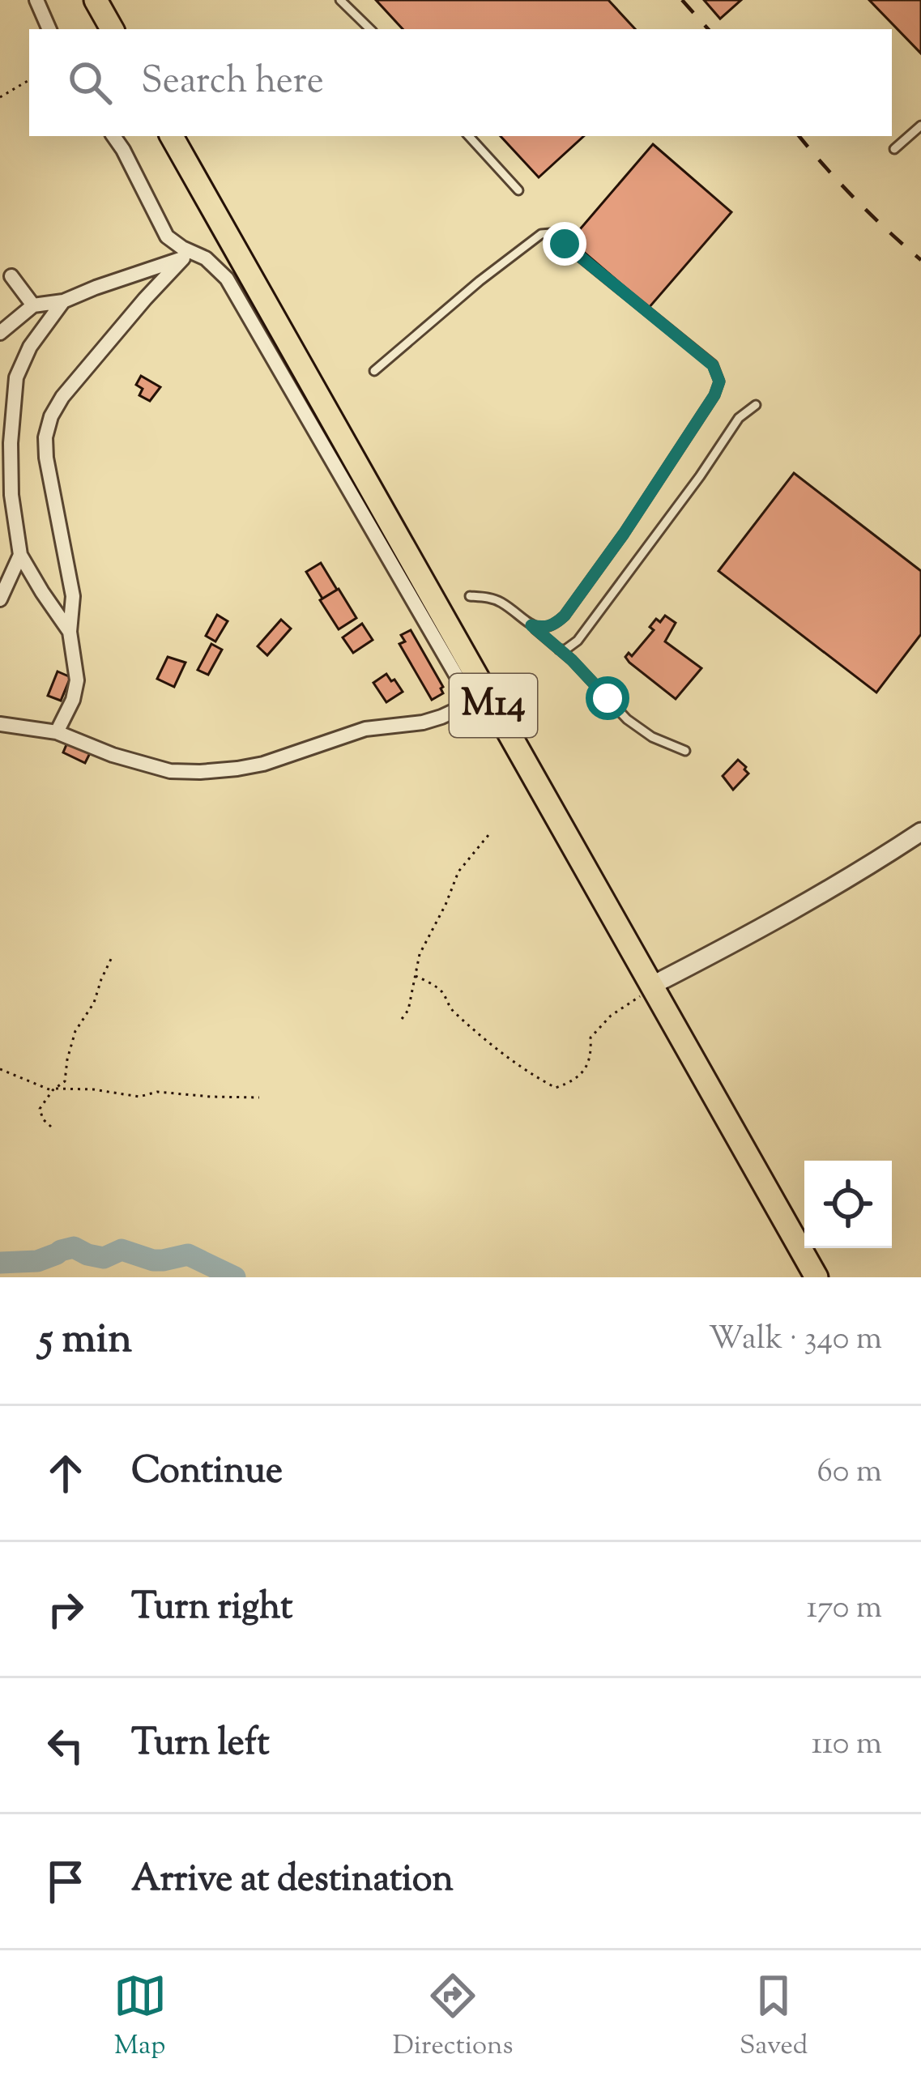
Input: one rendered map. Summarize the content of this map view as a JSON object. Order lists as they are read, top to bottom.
{
  "streets": {
    "highway": ["M14"]
  },
  "page": {
    "search": "Search here",
    "heading": ["5 min", "Walk · 340 m"],
    "list": [
      ["Continue", "60 m"],
      ["Turn right", "170 m"],
      ["Turn left", "110 m"],
      "Arrive at destination"
    ],
    "nav": ["Map", "Directions", "Saved"]
  }
}
